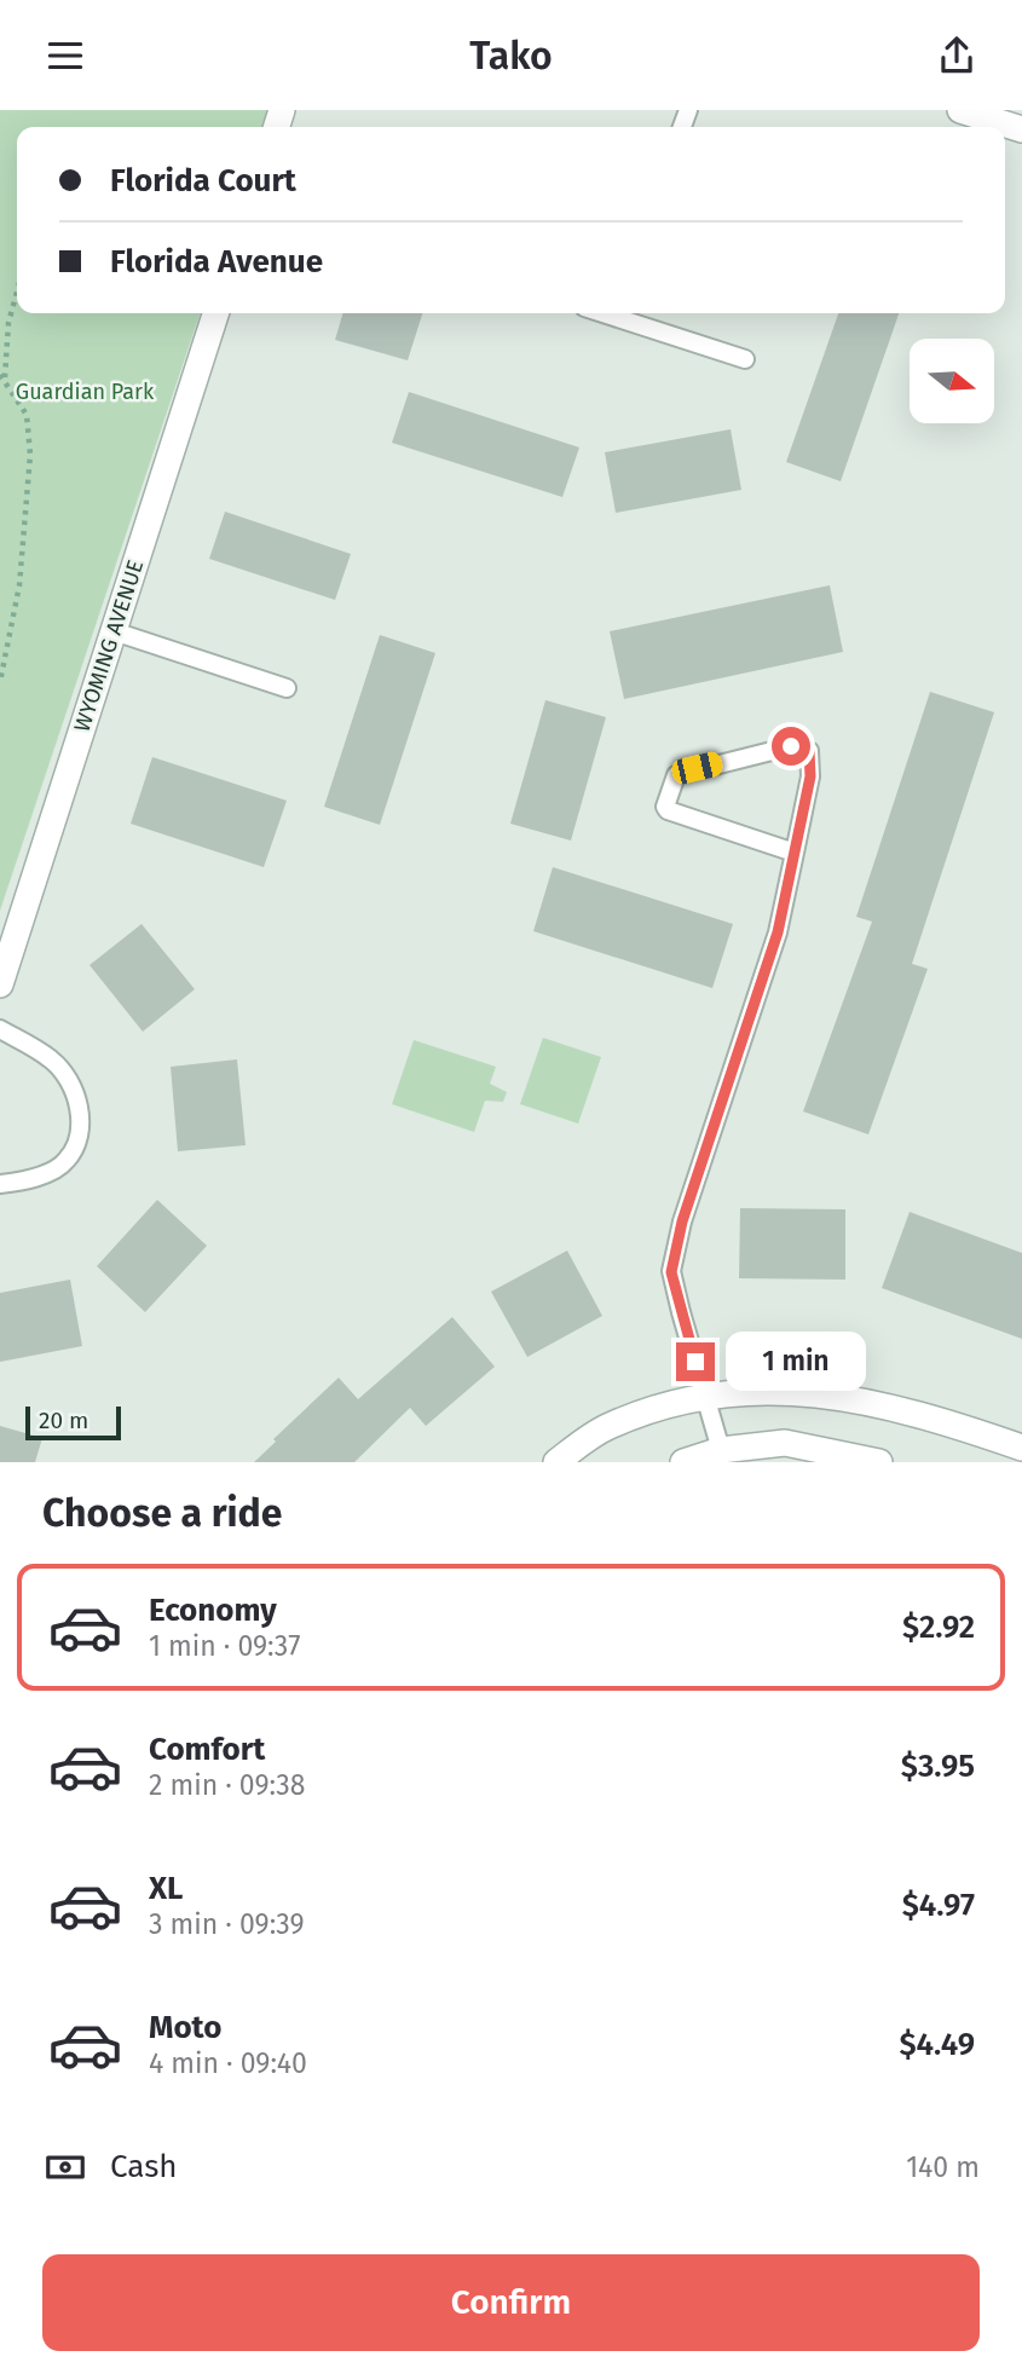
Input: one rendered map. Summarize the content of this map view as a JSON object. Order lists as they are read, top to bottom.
{
  "streets": {
    "street": ["WYOMING AVENUE"]
  },
  "parks": ["Guardian Park"],
  "scale_bar": "20 m",
  "north": "right",
  "page": {
    "header": "Tako",
    "banner": ["Florida Court", "Florida Avenue"],
    "bubble": "1 min",
    "scale": "20 m",
    "heading": "Choose a ride",
    "list": [
      {
        "name": "Economy",
        "note": "1 min · 09:37",
        "value": "$2.92"
      },
      {
        "name": "Comfort",
        "note": "2 min · 09:38",
        "value": "$3.95"
      },
      {
        "name": "XL",
        "note": "3 min · 09:39",
        "value": "$4.97"
      },
      {
        "name": "Moto",
        "note": "4 min · 09:40",
        "value": "$4.49"
      }
    ],
    "pay": ["Cash", "140 m"],
    "buttons": "Confirm"
  }
}
